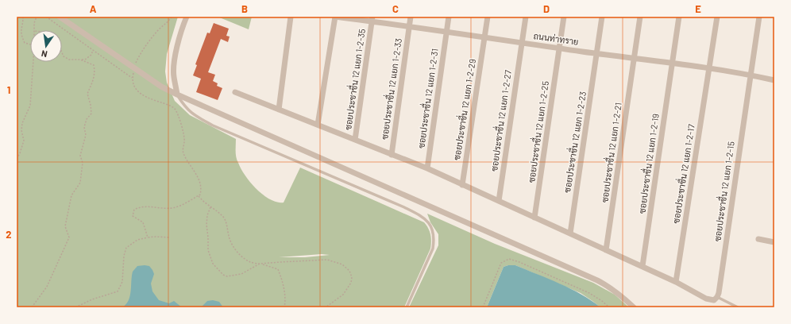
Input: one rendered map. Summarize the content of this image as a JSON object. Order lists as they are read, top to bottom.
{
  "streets": {
    "street": [
      "ถนนท่าทราย",
      "ซอยประชาชื่น 12 แยก 1-2-35",
      "ซอยประชาชื่น 12 แยก 1-2-33",
      "ซอยประชาชื่น 12 แยก 1-2-31",
      "ซอยประชาชื่น 12 แยก 1-2-29",
      "ซอยประชาชื่น 12 แยก 1-2-27",
      "ซอยประชาชื่น 12 แยก 1-2-25",
      "ซอยประชาชื่น 12 แยก 1-2-23",
      "ซอยประชาชื่น 12 แยก 1-2-21",
      "ซอยประชาชื่น 12 แยก 1-2-19",
      "ซอยประชาชื่น 12 แยก 1-2-17",
      "ซอยประชาชื่น 12 แยก 1-2-15"
    ]
  },
  "crossings": [
    ["ถนนท่าทราย", "ซอยประชาชื่น 12 แยก 1-2-35"],
    ["ถนนท่าทราย", "ซอยประชาชื่น 12 แยก 1-2-33"],
    ["ถนนท่าทราย", "ซอยประชาชื่น 12 แยก 1-2-31"],
    ["ถนนท่าทราย", "ซอยประชาชื่น 12 แยก 1-2-29"],
    ["ถนนท่าทราย", "ซอยประชาชื่น 12 แยก 1-2-27"],
    ["ถนนท่าทราย", "ซอยประชาชื่น 12 แยก 1-2-25"],
    ["ถนนท่าทราย", "ซอยประชาชื่น 12 แยก 1-2-23"],
    ["ถนนท่าทราย", "ซอยประชาชื่น 12 แยก 1-2-21"],
    ["ถนนท่าทราย", "ซอยประชาชื่น 12 แยก 1-2-19"],
    ["ถนนท่าทราย", "ซอยประชาชื่น 12 แยก 1-2-17"],
    ["ถนนท่าทราย", "ซอยประชาชื่น 12 แยก 1-2-15"]
  ],
  "north": "bottom",
  "grid": {
    "columns": [
      "A",
      "B",
      "C",
      "D",
      "E"
    ],
    "rows": ["1", "2"]
  }
}
